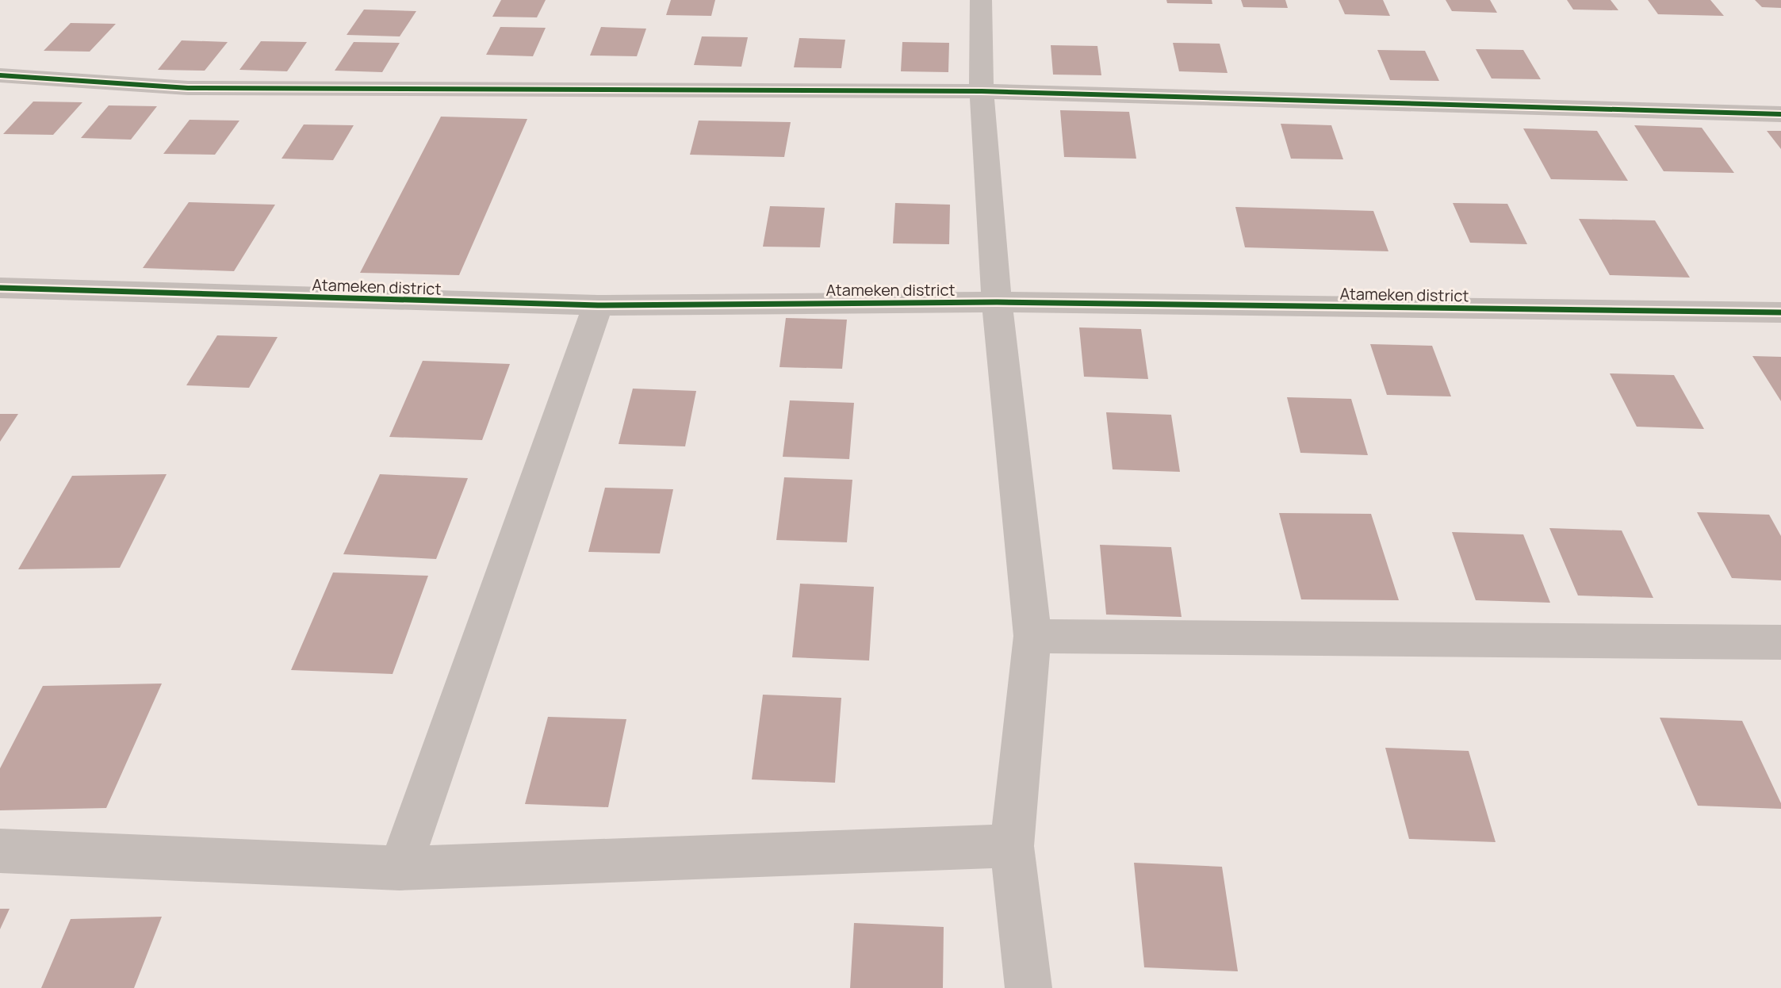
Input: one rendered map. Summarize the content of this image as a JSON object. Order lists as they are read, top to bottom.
{
  "streets": {
    "street": ["Atameken district"]
  }
}
